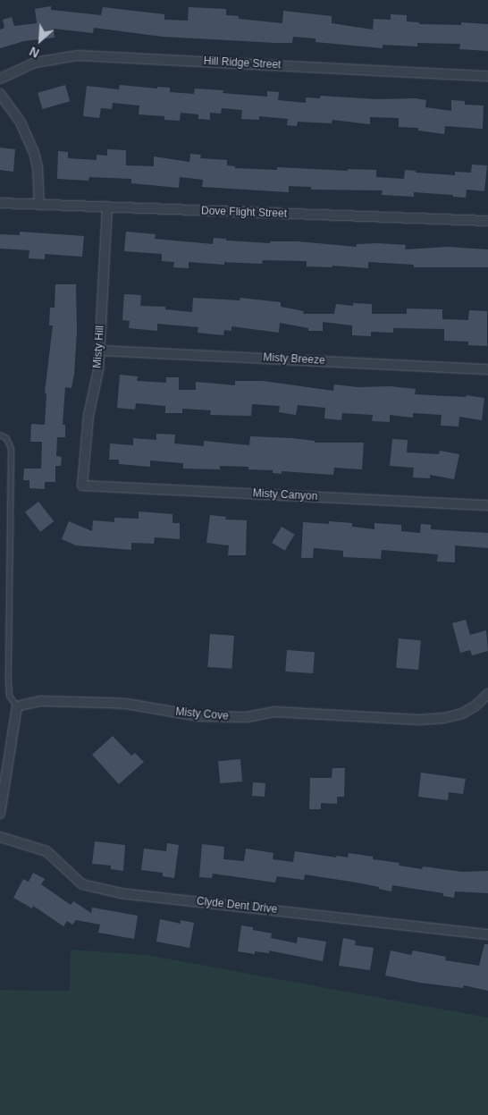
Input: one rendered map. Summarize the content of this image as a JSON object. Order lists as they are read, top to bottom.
{
  "streets": {
    "street": [
      "Hill Ridge Street",
      "Dove Flight Street",
      "Misty Hill",
      "Misty Breeze",
      "Misty Canyon",
      "Misty Cove",
      "Clyde Dent Drive"
    ]
  },
  "crossings": [
    ["Dove Flight Street", "Misty Hill"],
    ["Misty Hill", "Misty Breeze"],
    ["Misty Hill", "Misty Canyon"]
  ],
  "north": "bottom left"
}
